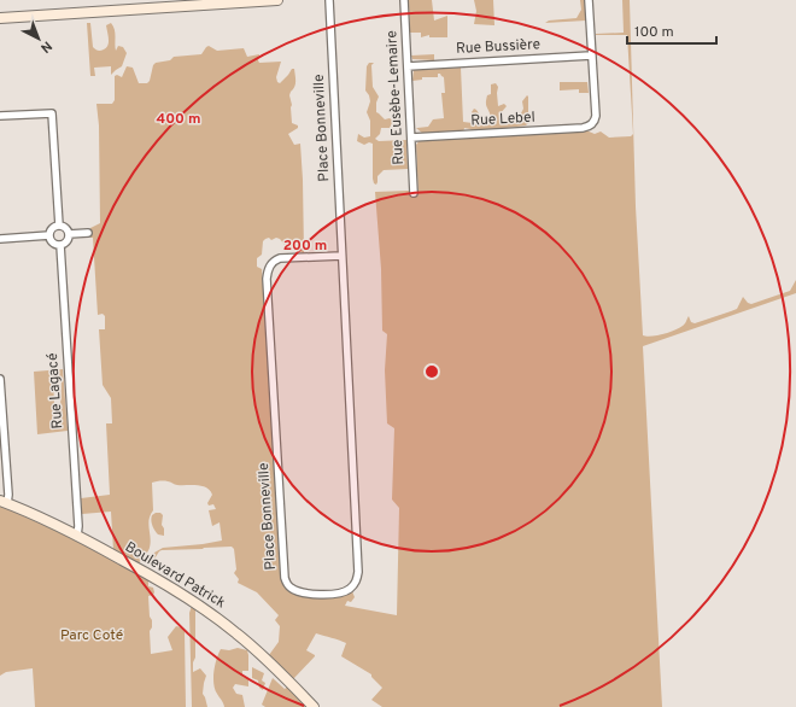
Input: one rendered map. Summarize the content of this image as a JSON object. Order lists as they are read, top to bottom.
{
  "streets": {
    "street": [
      "Rue Bussière",
      "Rue Eusèbe-Lemaire",
      "Rue Lebel",
      "Place Bonneville",
      "Rue Lagacé",
      "Boulevard Patrick"
    ]
  },
  "crossings": [
    ["Rue Bussière", "Rue Eusèbe-Lemaire"],
    ["Rue Bussière", "Rue Lebel"],
    ["Rue Eusèbe-Lemaire", "Rue Lebel"],
    ["Rue Lagacé", "Boulevard Patrick"]
  ],
  "parks": ["Parc Coté"],
  "scale_bar": "100 m",
  "north": "bottom right",
  "rings": ["400 m", "200 m"]
}
